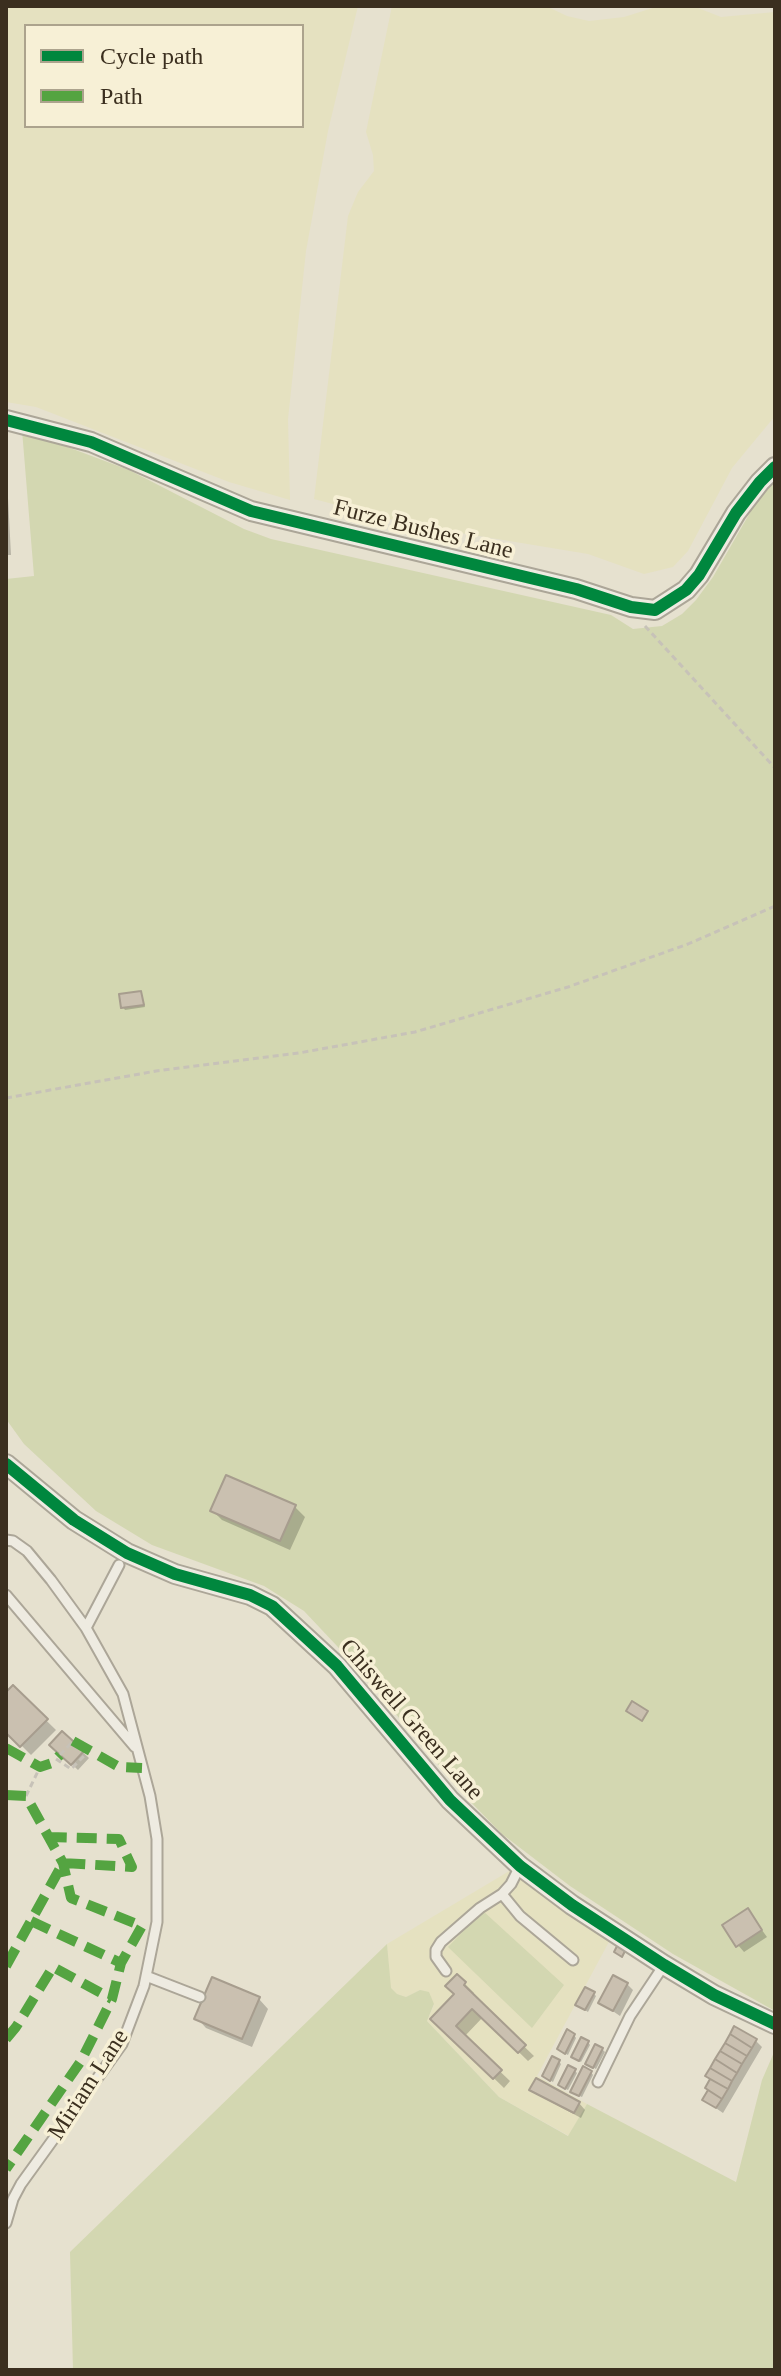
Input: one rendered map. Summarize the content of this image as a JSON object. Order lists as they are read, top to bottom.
{
  "streets": {
    "street": ["Furze Bushes Lane", "Chiswell Green Lane"],
    "lane": ["Miriam Lane"]
  },
  "legend": ["Cycle path", "Path"]
}
